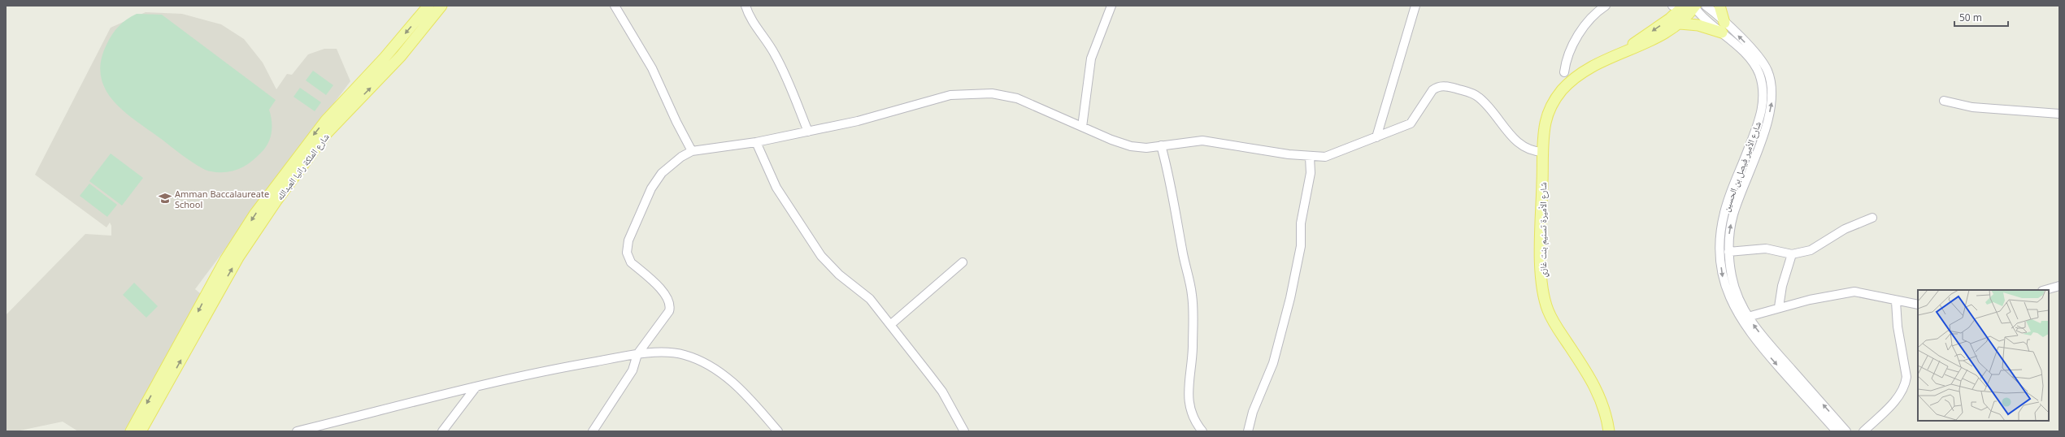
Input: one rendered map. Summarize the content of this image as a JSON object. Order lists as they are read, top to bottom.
{
  "streets": {
    "main road": ["شارع الملكة رانيا العبدالله", "شارع الأميرة تسنيم بنت غازي"],
    "street": ["شارع الأمير فيصل بن الحسين"]
  },
  "crossings": [
    ["شارع الأمير فيصل بن الحسين", "شارع الأميرة تسنيم بنت غازي"]
  ],
  "places": {
    "school or university": ["Amman Baccalaureate School"]
  },
  "scale_bar": "50 m"
}
